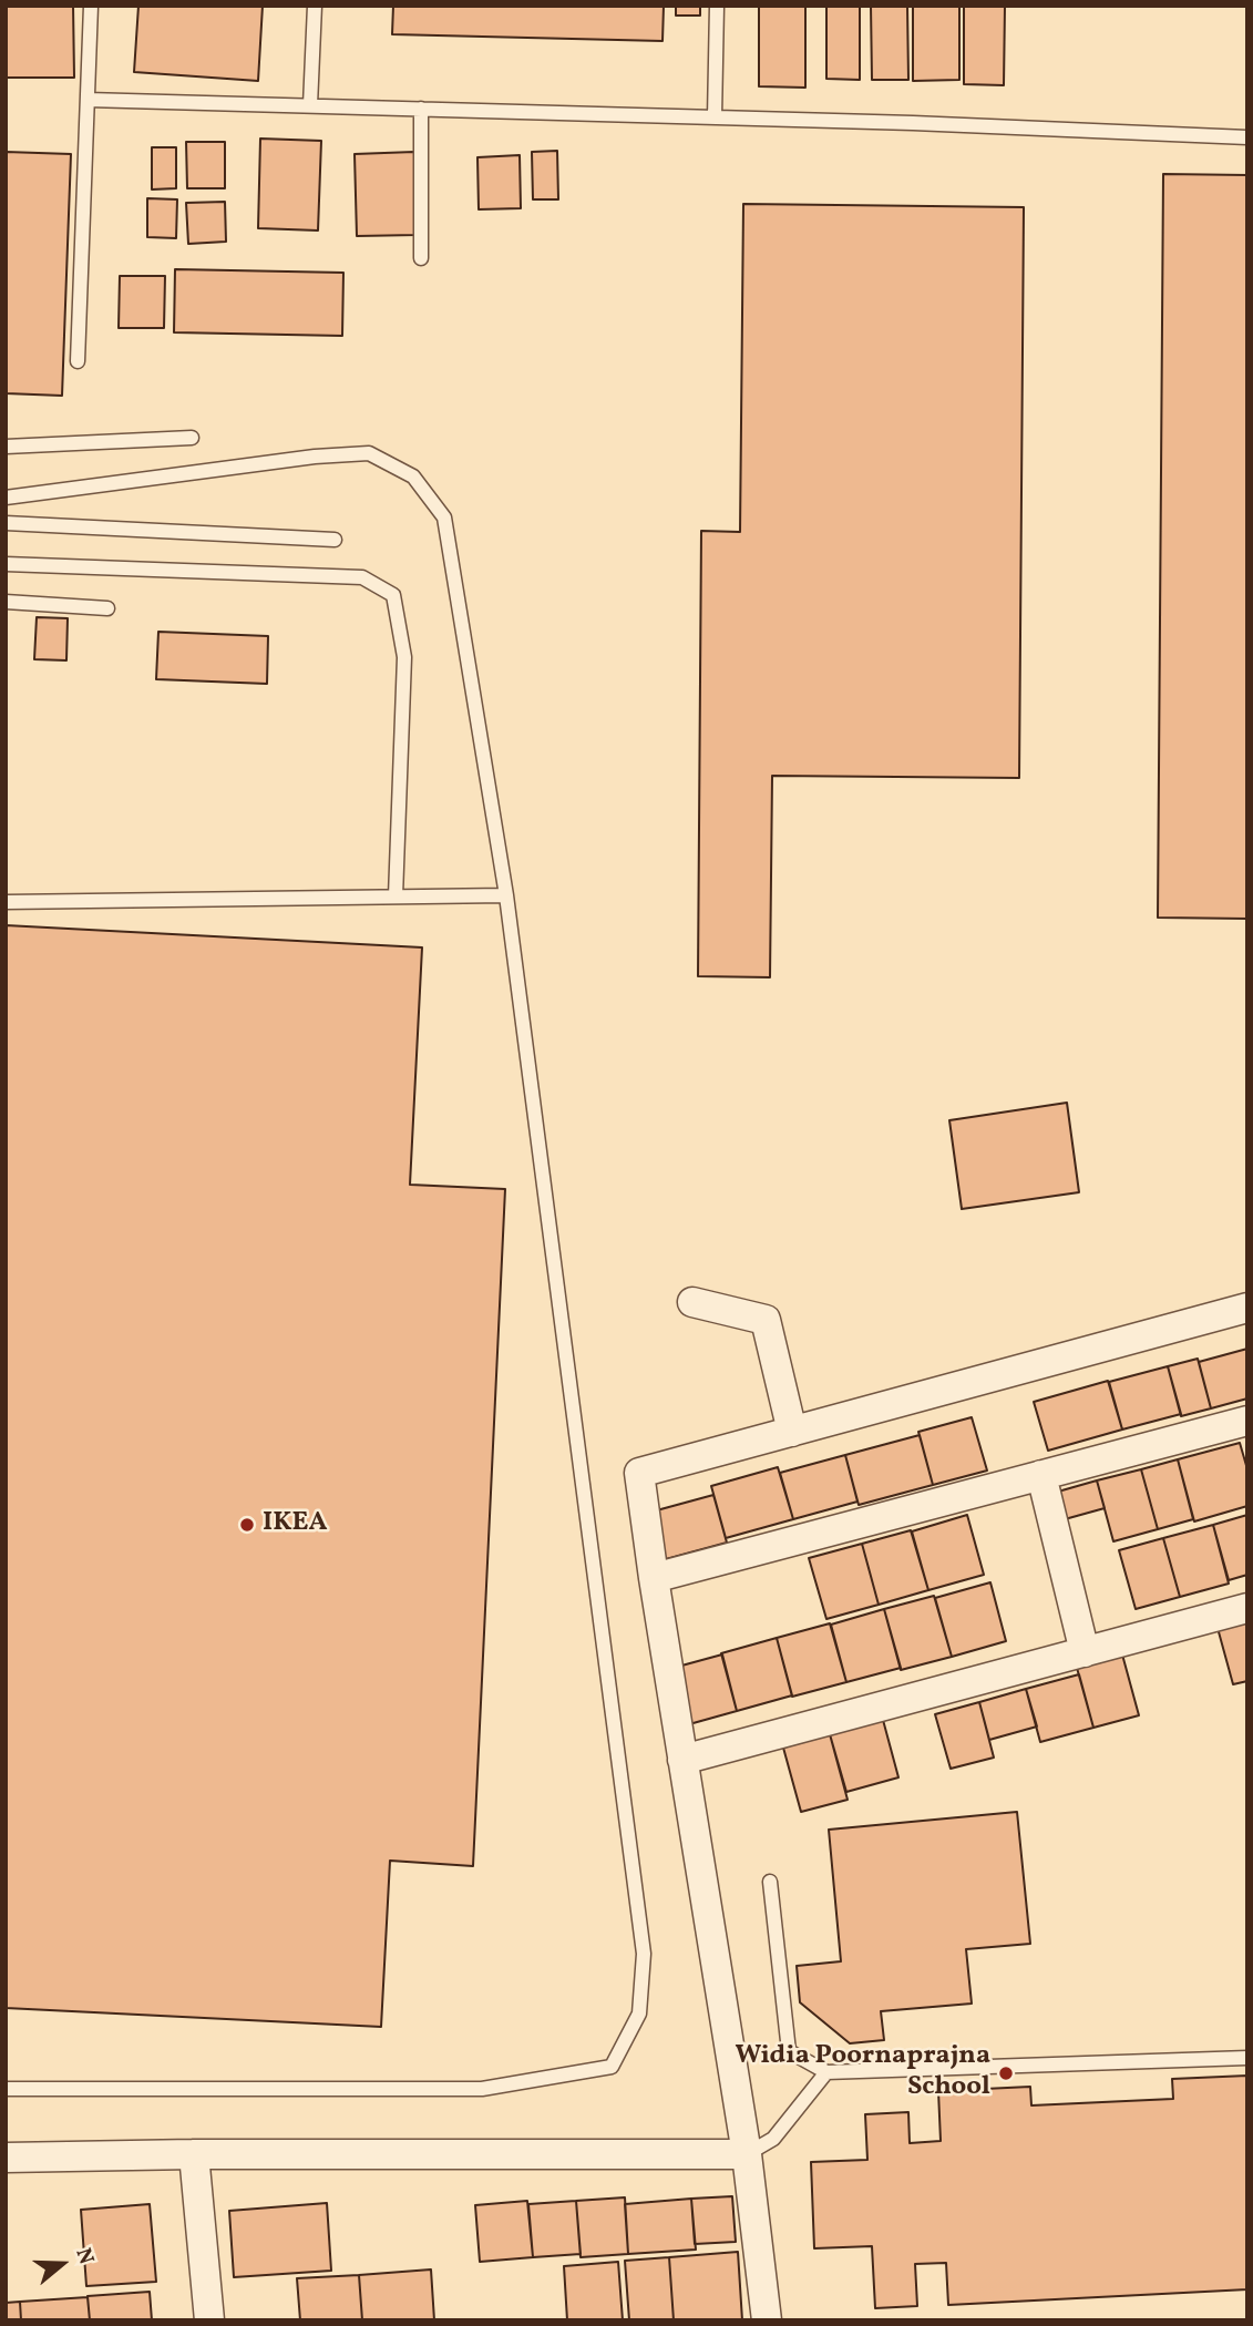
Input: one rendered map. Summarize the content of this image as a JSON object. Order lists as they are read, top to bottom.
{
  "places": ["IKEA", "Widia Poornaprajna School"],
  "north": "right"
}
